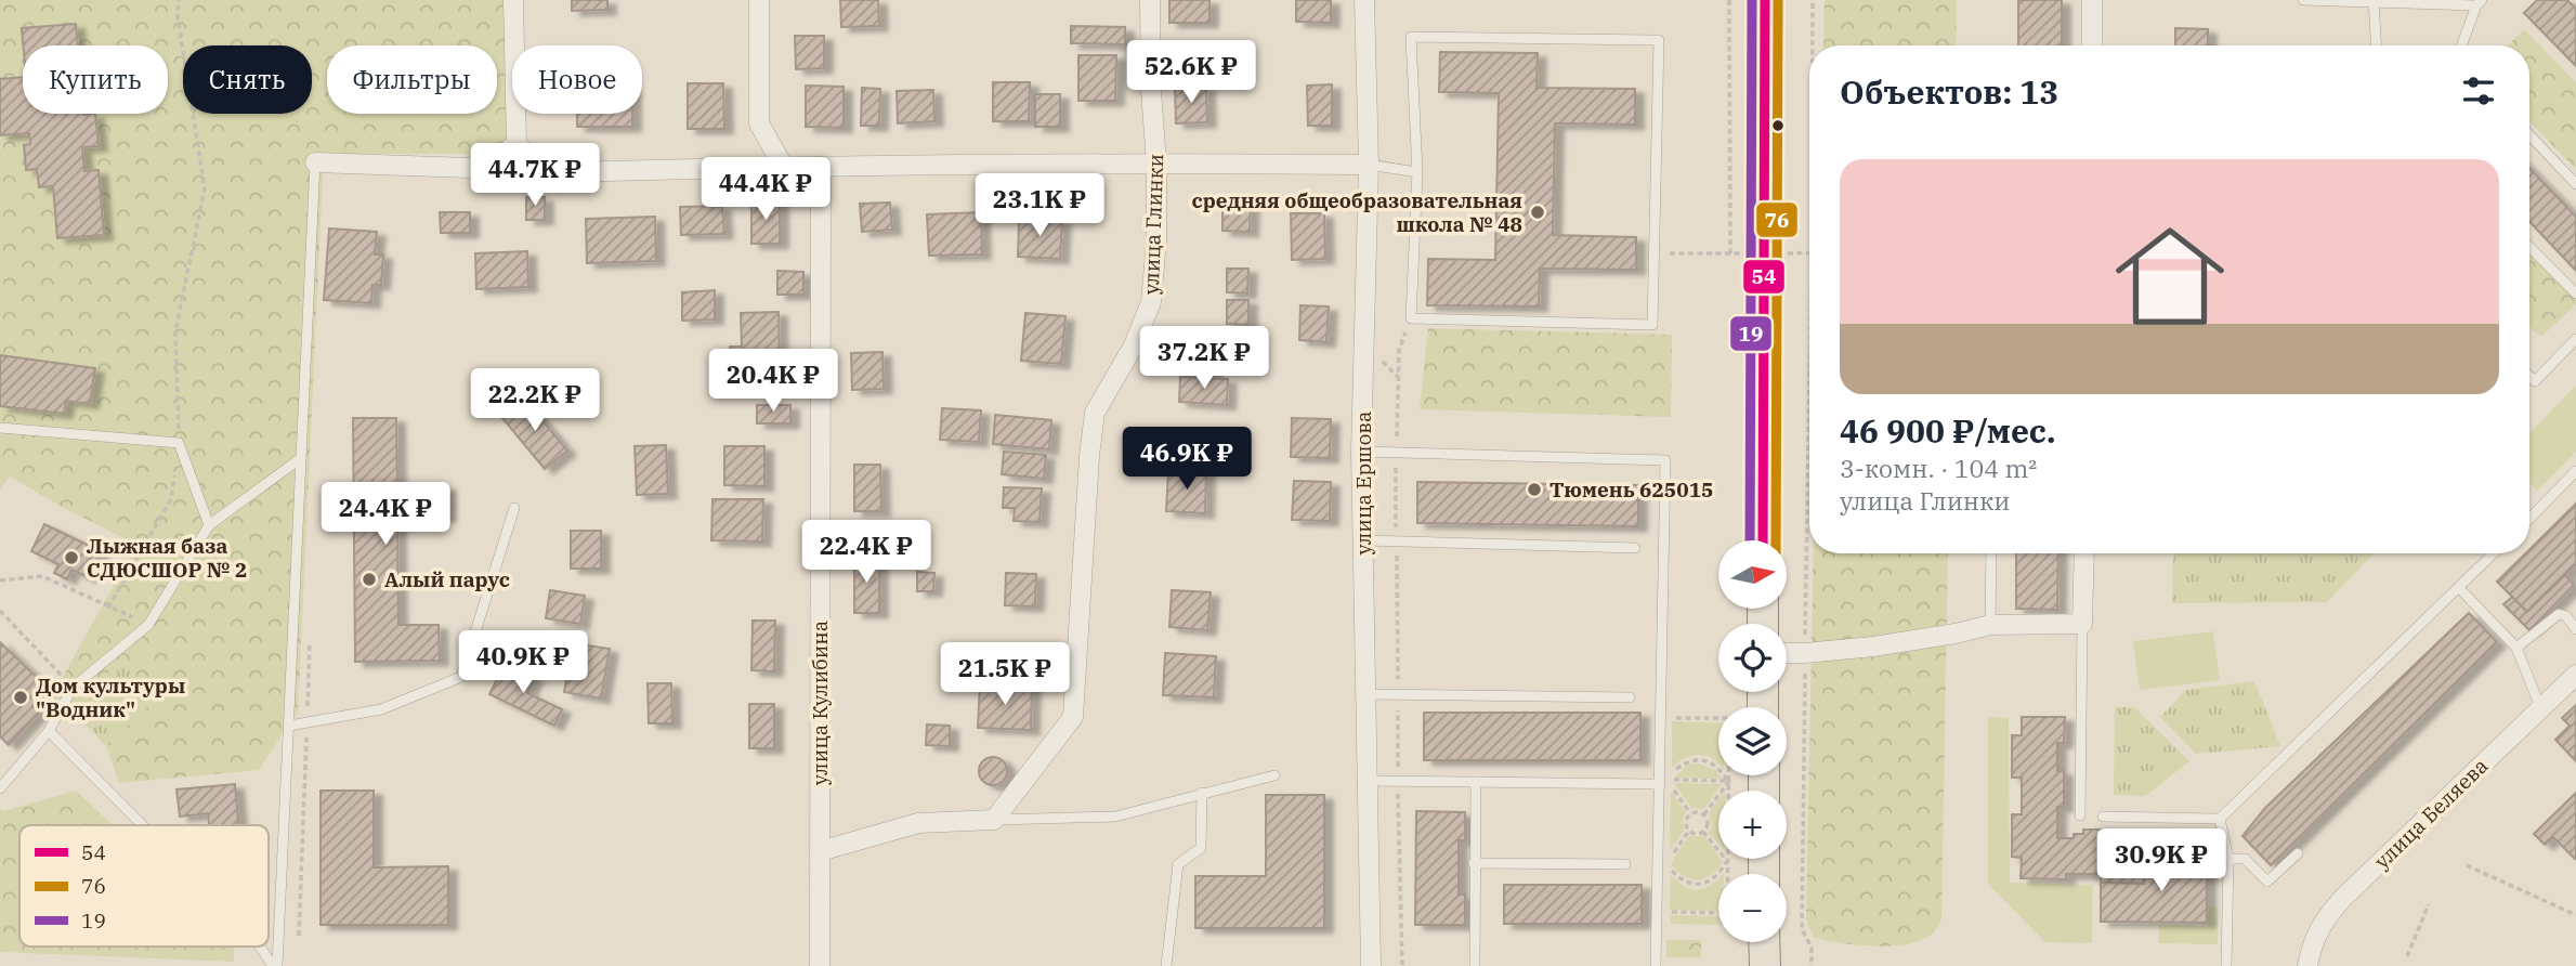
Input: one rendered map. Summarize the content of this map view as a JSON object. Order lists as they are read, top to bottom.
{
  "streets": {
    "street": [
      "улица Глинки",
      "улица Ершова",
      "улица Кулибина",
      "улица Беляева"
    ]
  },
  "places": [
    "средняя общеобразовательная школа № 48",
    "Тюмень 625015",
    "Лыжная база СДЮСШОР № 2",
    "Алый парус",
    "Дом культуры \"Водник\""
  ],
  "lines": ["transit line 54", "transit line 76", "transit line 19"],
  "legend": ["54", "76", "19"],
  "north": "right",
  "page": {
    "price": [
      "52.6K ₽",
      "44.7K ₽",
      "44.4K ₽",
      "23.1K ₽",
      "37.2K ₽",
      "20.4K ₽",
      "22.2K ₽",
      "46.9K ₽",
      "24.4K ₽",
      "22.4K ₽",
      "40.9K ₽",
      "21.5K ₽",
      "30.9K ₽"
    ],
    "chip": [
      "Купить",
      "Снять",
      "Фильтры",
      "Новое"
    ],
    "heading": "Объектов: 13",
    "list": [
      {
        "name": "46 900 ₽/мес.",
        "note": "3-комн. · 104 m² · улица Глинки"
      }
    ],
    "map_buttons": ["+", "−"]
  }
}
